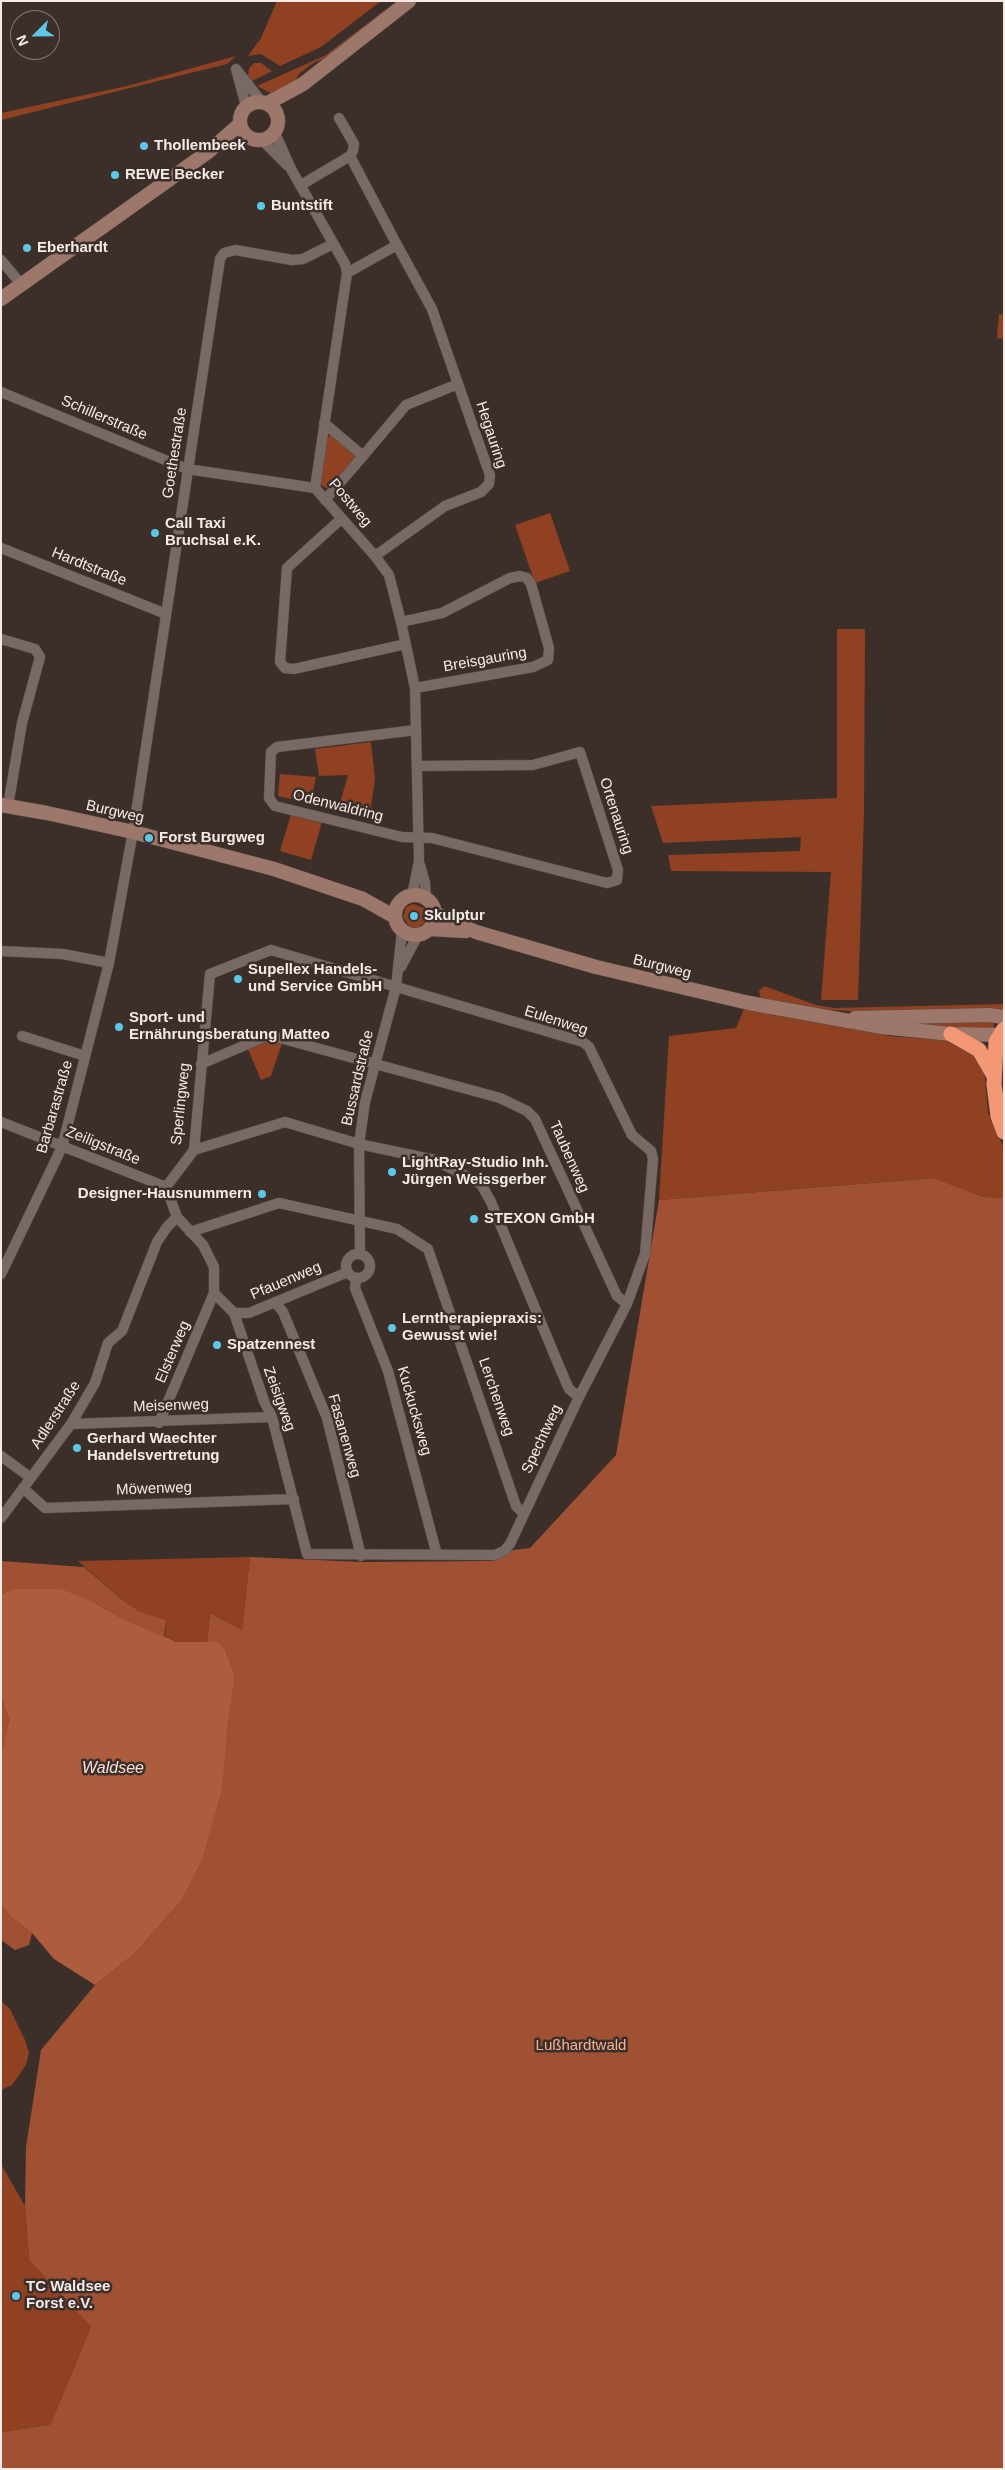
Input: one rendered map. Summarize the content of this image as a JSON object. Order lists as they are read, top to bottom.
{
  "streets": {
    "street": [
      "Schillerstraße",
      "Hegauring",
      "Goethestraße",
      "Postweg",
      "Hardtstraße",
      "Breisgauring",
      "Odenwaldring",
      "Burgweg",
      "Ortenauring",
      "Eulenweg",
      "Bussardstraße",
      "Sperlingweg",
      "Barbarastraße",
      "Zeiligstraße",
      "Taubenweg",
      "Pfauenweg",
      "Elsterweg",
      "Lerchenweg",
      "Zeisigweg",
      "Meisenweg",
      "Kuckucksweg",
      "Adlerstraße",
      "Fasanenweg",
      "Spechtweg",
      "Möwenweg"
    ]
  },
  "crossings": [
    ["Schillerstraße", "Goethestraße"],
    ["Schillerstraße", "Postweg"],
    ["Hegauring", "Postweg"],
    ["Goethestraße", "Hardtstraße"],
    ["Goethestraße", "Burgweg"],
    ["Goethestraße", "Barbarastraße"],
    ["Postweg", "Breisgauring"],
    ["Postweg", "Odenwaldring"],
    ["Postweg", "Burgweg"],
    ["Postweg", "Ortenauring"],
    ["Postweg", "Bussardstraße"],
    ["Odenwaldring", "Ortenauring"],
    ["Burgweg", "Bussardstraße"],
    ["Burgweg", "Barbarastraße"],
    ["Eulenweg", "Bussardstraße"],
    ["Eulenweg", "Sperlingweg"],
    ["Eulenweg", "Spechtweg"],
    ["Bussardstraße", "Sperlingweg"],
    ["Bussardstraße", "Taubenweg"],
    ["Bussardstraße", "Pfauenweg"],
    ["Bussardstraße", "Lerchenweg"],
    ["Bussardstraße", "Kuckucksweg"],
    ["Sperlingweg", "Zeiligstraße"],
    ["Sperlingweg", "Taubenweg"],
    ["Barbarastraße", "Zeiligstraße"],
    ["Taubenweg", "Spechtweg"],
    ["Pfauenweg", "Zeisigweg"],
    ["Pfauenweg", "Kuckucksweg"],
    ["Pfauenweg", "Fasanenweg"],
    ["Elsterweg", "Zeisigweg"],
    ["Elsterweg", "Meisenweg"],
    ["Lerchenweg", "Spechtweg"],
    ["Zeisigweg", "Meisenweg"],
    ["Zeisigweg", "Spechtweg"],
    ["Zeisigweg", "Möwenweg"],
    ["Meisenweg", "Adlerstraße"],
    ["Kuckucksweg", "Spechtweg"],
    ["Adlerstraße", "Möwenweg"],
    ["Fasanenweg", "Spechtweg"]
  ],
  "water": ["Waldsee"],
  "parks": ["Lußhardtwald"],
  "places": [
    "Thollembeek",
    "REWE Becker",
    "Buntstift",
    "Eberhardt",
    "Call Taxi Bruchsal e.K.",
    "Forst Burgweg",
    "Skulptur",
    "Supellex Handels- und Service GmbH",
    "Sport- und Ernährungsberatung Matteo",
    "LightRay-Studio Inh. Jürgen Weissgerber",
    "Designer-Hausnummern",
    "STEXON GmbH",
    "Lerntherapiepraxis: Gewusst wie!",
    "Spatzennest",
    "Gerhard Waechter Handelsvertretung",
    "TC Waldsee Forst e.V."
  ],
  "north": "bottom left"
}
